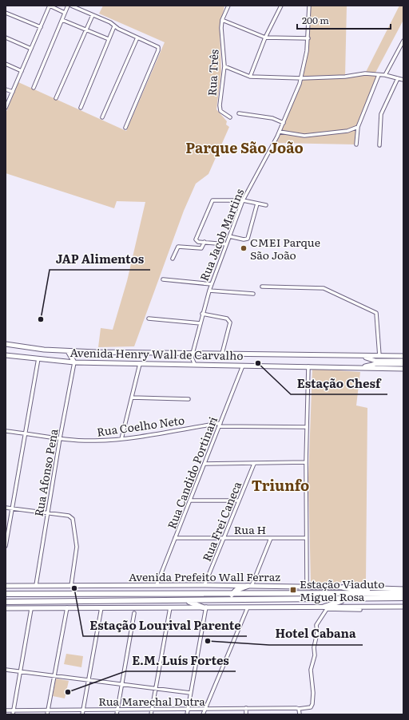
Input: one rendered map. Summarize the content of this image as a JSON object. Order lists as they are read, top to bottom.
{
  "streets": {
    "highway": ["Avenida Prefeito Wall Ferraz"],
    "main road": ["Avenida Henry Wall de Carvalho"],
    "street": [
      "Rua Três",
      "Rua Jacob Martins",
      "Rua Coelho Neto",
      "Rua Afonso Pena",
      "Rua Candido Portinari",
      "Rua Frei Caneca",
      "Rua H",
      "Rua Marechal Dutra"
    ]
  },
  "crossings": [
    ["Rua Jacob Martins", "Avenida Henry Wall de Carvalho"],
    ["Avenida Henry Wall de Carvalho", "Rua Afonso Pena"],
    ["Avenida Henry Wall de Carvalho", "Rua Candido Portinari"],
    ["Rua Coelho Neto", "Rua Afonso Pena"],
    ["Rua Coelho Neto", "Rua Candido Portinari"],
    ["Rua Afonso Pena", "Avenida Prefeito Wall Ferraz"],
    ["Rua Candido Portinari", "Rua H"],
    ["Rua Candido Portinari", "Avenida Prefeito Wall Ferraz"],
    ["Rua Frei Caneca", "Rua H"],
    ["Rua Frei Caneca", "Avenida Prefeito Wall Ferraz"]
  ],
  "districts": ["Parque São João", "Triunfo"],
  "places": {
    "other": [
      "CMEI Parque São João",
      "JAP Alimentos",
      "Estação Chesf",
      "Estação Lourival Parente",
      "Hotel Cabana",
      "E.M. Luís Fortes"
    ],
    "transit": ["Estação Viaduto Miguel Rosa"]
  },
  "scale_bar": "200 m"
}
